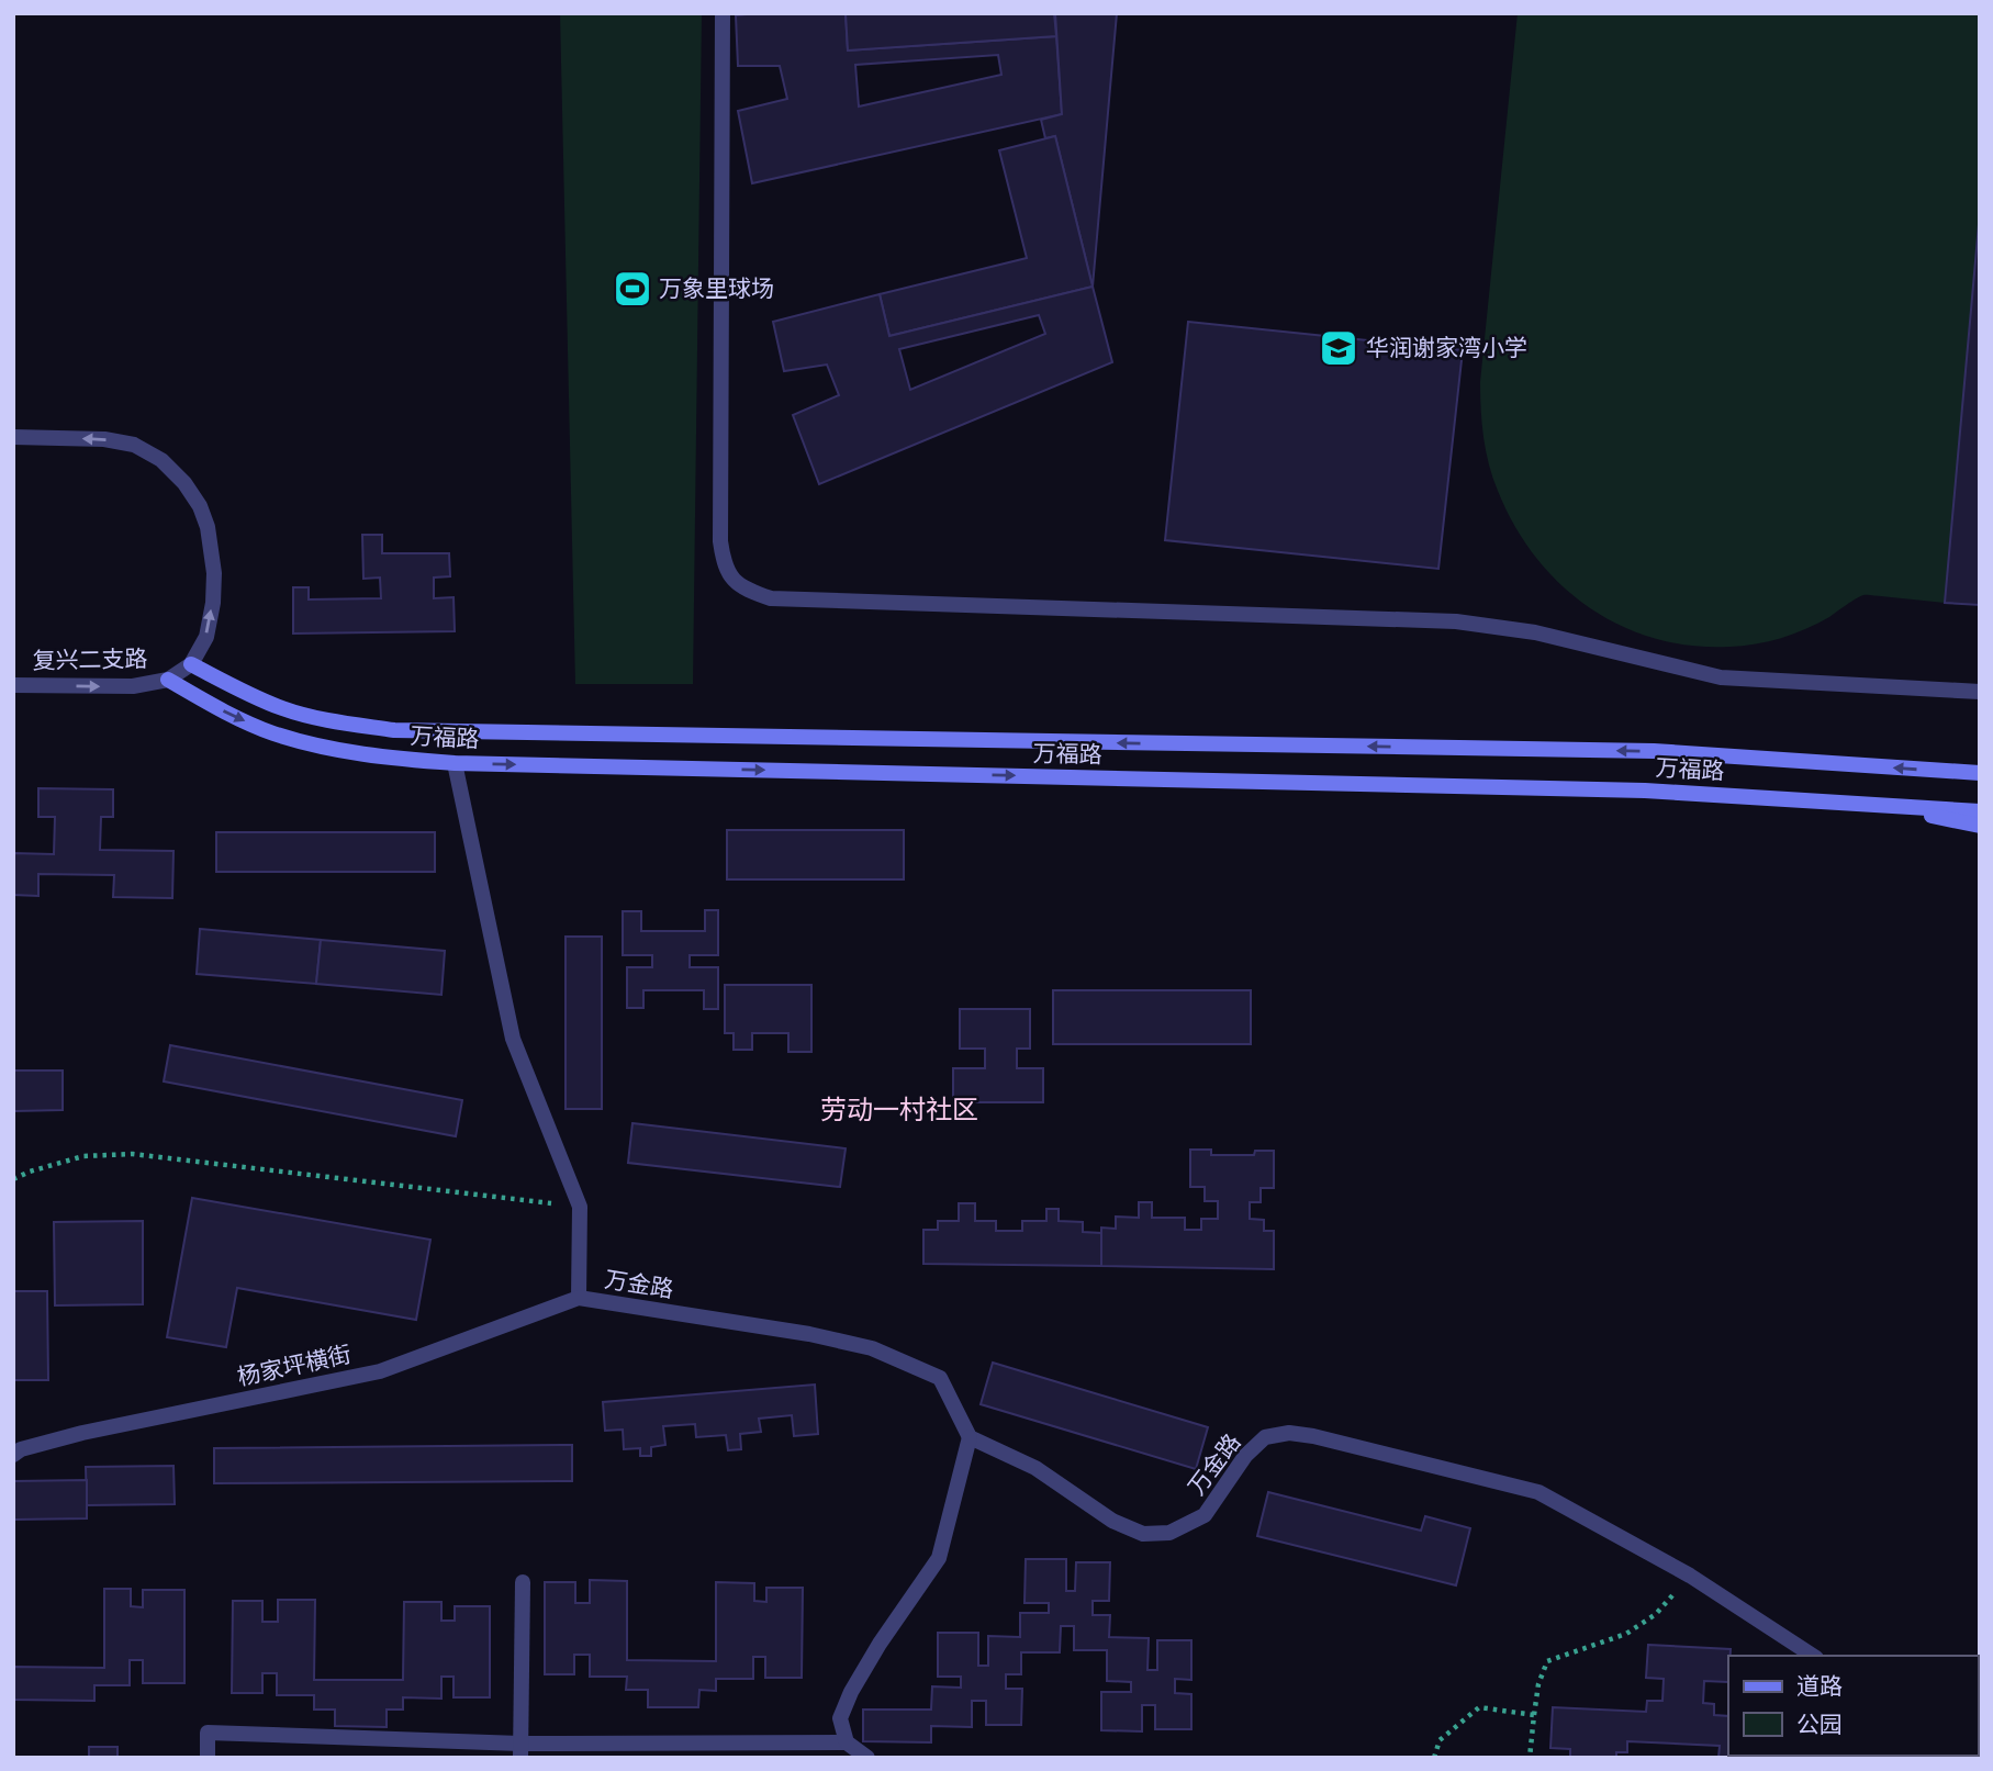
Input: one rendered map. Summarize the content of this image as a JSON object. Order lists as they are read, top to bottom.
{
  "streets": {
    "street": [
      "复兴二支路",
      "万福路",
      "万金路",
      "杨家坪横街"
    ]
  },
  "crossings": [
    ["复兴二支路", "万福路"],
    ["万金路", "杨家坪横街"]
  ],
  "one_way": ["复兴二支路"],
  "districts": ["劳动一村社区"],
  "places": {
    "sports": ["万象里球场"],
    "school or university": ["华润谢家湾小学"]
  },
  "legend": ["道路", "公园"]
}
